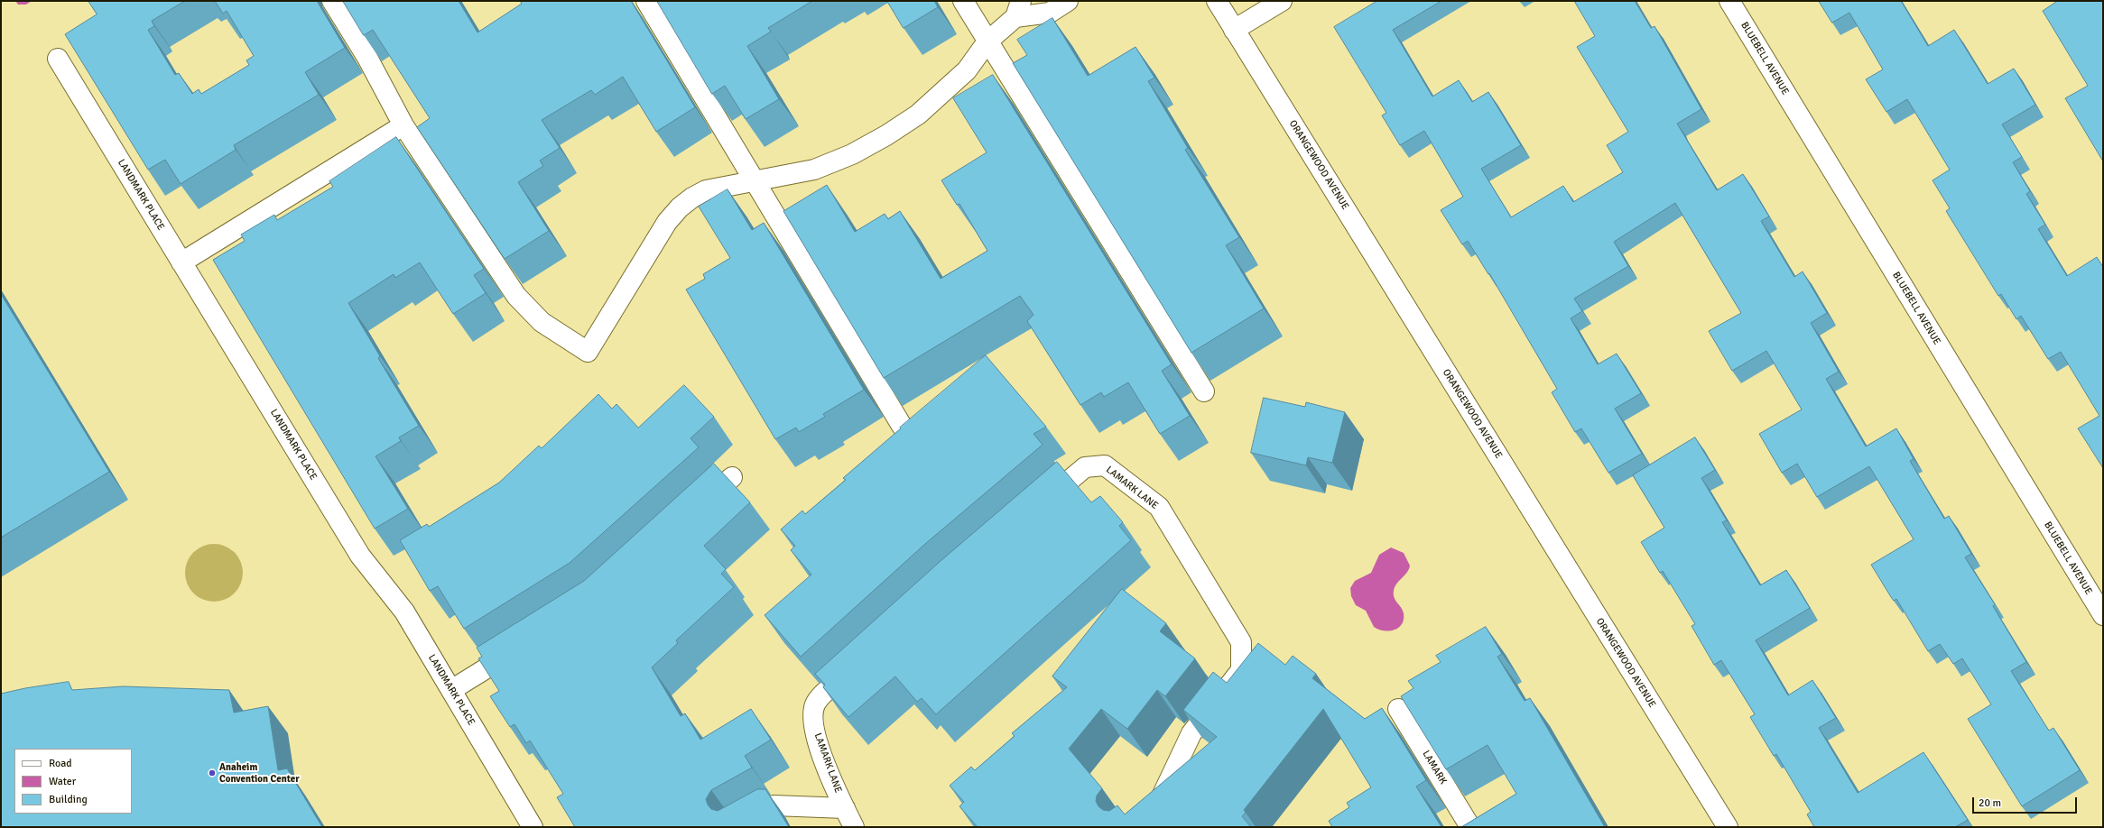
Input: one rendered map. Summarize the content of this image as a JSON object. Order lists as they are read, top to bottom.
{
  "streets": {
    "street": [
      "BLUEBELL AVENUE",
      "ORANGEWOOD AVENUE",
      "LANDMARK PLACE",
      "LAMARK LANE",
      "LAMARK"
    ]
  },
  "places": ["Anaheim Convention Center"],
  "legend": ["Road", "Water", "Building"],
  "scale_bar": "20 m"
}
